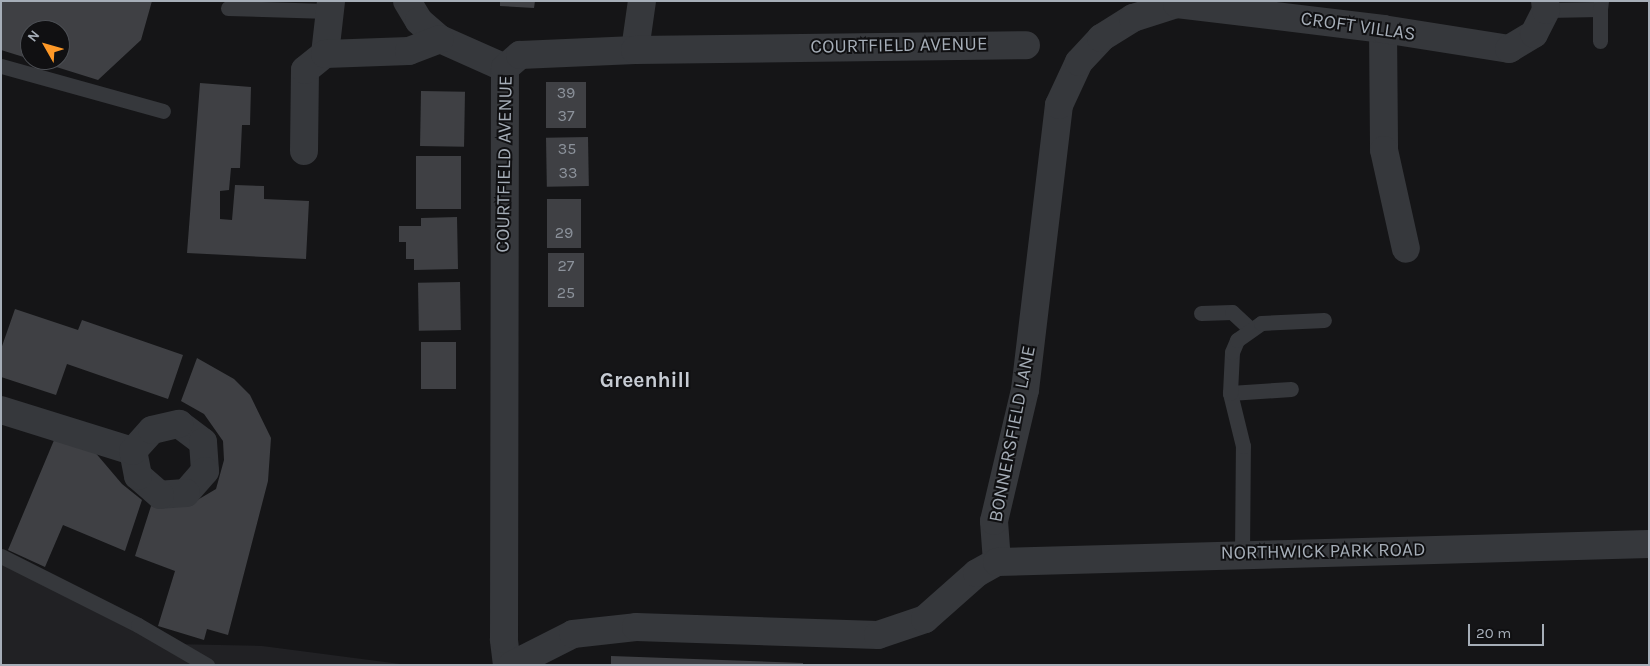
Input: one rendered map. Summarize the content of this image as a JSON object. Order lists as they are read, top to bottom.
{
  "streets": {
    "street": [
      "CROFT VILLAS",
      "COURTFIELD AVENUE",
      "BONNERSFIELD LANE",
      "NORTHWICK PARK ROAD"
    ]
  },
  "crossings": [
    ["CROFT VILLAS", "BONNERSFIELD LANE"],
    ["BONNERSFIELD LANE", "NORTHWICK PARK ROAD"]
  ],
  "districts": ["Greenhill"],
  "house_numbers": [
    "39",
    "37",
    "35",
    "33",
    "29",
    "27",
    "25"
  ],
  "scale_bar": "20 m",
  "north": "top left"
}
